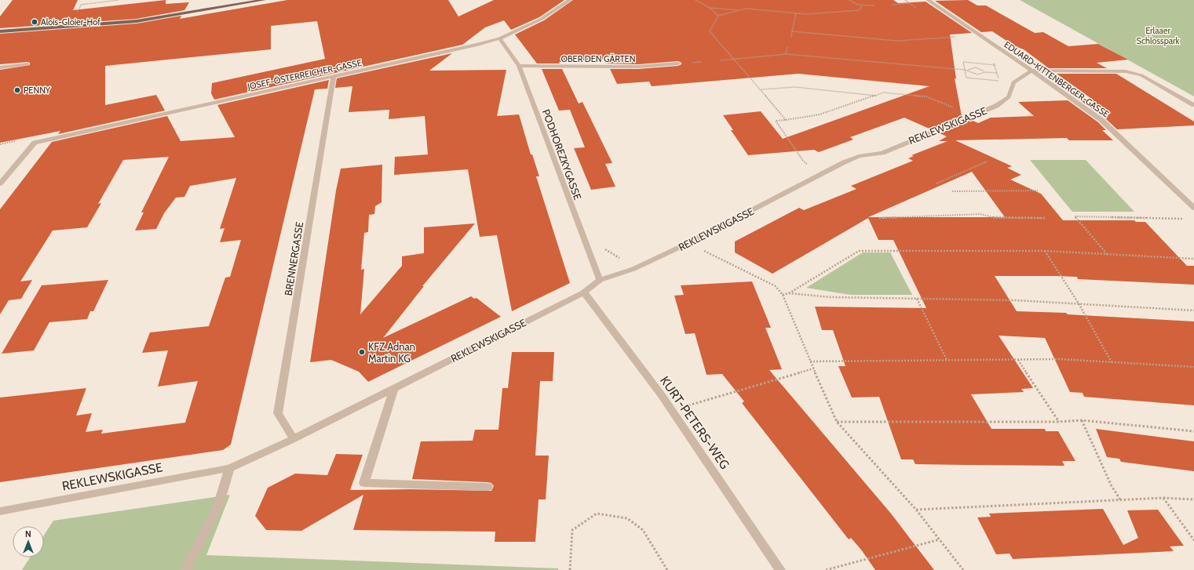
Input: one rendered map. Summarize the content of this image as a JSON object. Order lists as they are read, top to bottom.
{
  "streets": {
    "street": [
      "OBER DEN GÄRTEN",
      "JOSEF-ÖSTERREICHER-GASSE",
      "EDUARD-KITTENBERGER-GASSE",
      "REKLEWSKIGASSE",
      "PODHOREZKYGASSE",
      "BRENNERGASSE",
      "KURT-PETERS-WEG"
    ]
  },
  "crossings": [
    ["OBER DEN GÄRTEN", "PODHOREZKYGASSE"],
    ["JOSEF-ÖSTERREICHER-GASSE", "PODHOREZKYGASSE"],
    ["JOSEF-ÖSTERREICHER-GASSE", "BRENNERGASSE"],
    ["REKLEWSKIGASSE", "PODHOREZKYGASSE"],
    ["REKLEWSKIGASSE", "BRENNERGASSE"],
    ["REKLEWSKIGASSE", "KURT-PETERS-WEG"]
  ],
  "parks": ["Erlaaer Schlosspark"],
  "places": ["Alois-Gloier-Hof", "PENNY", "KFZ Adnan Martin KG"],
  "north": "top"
}
